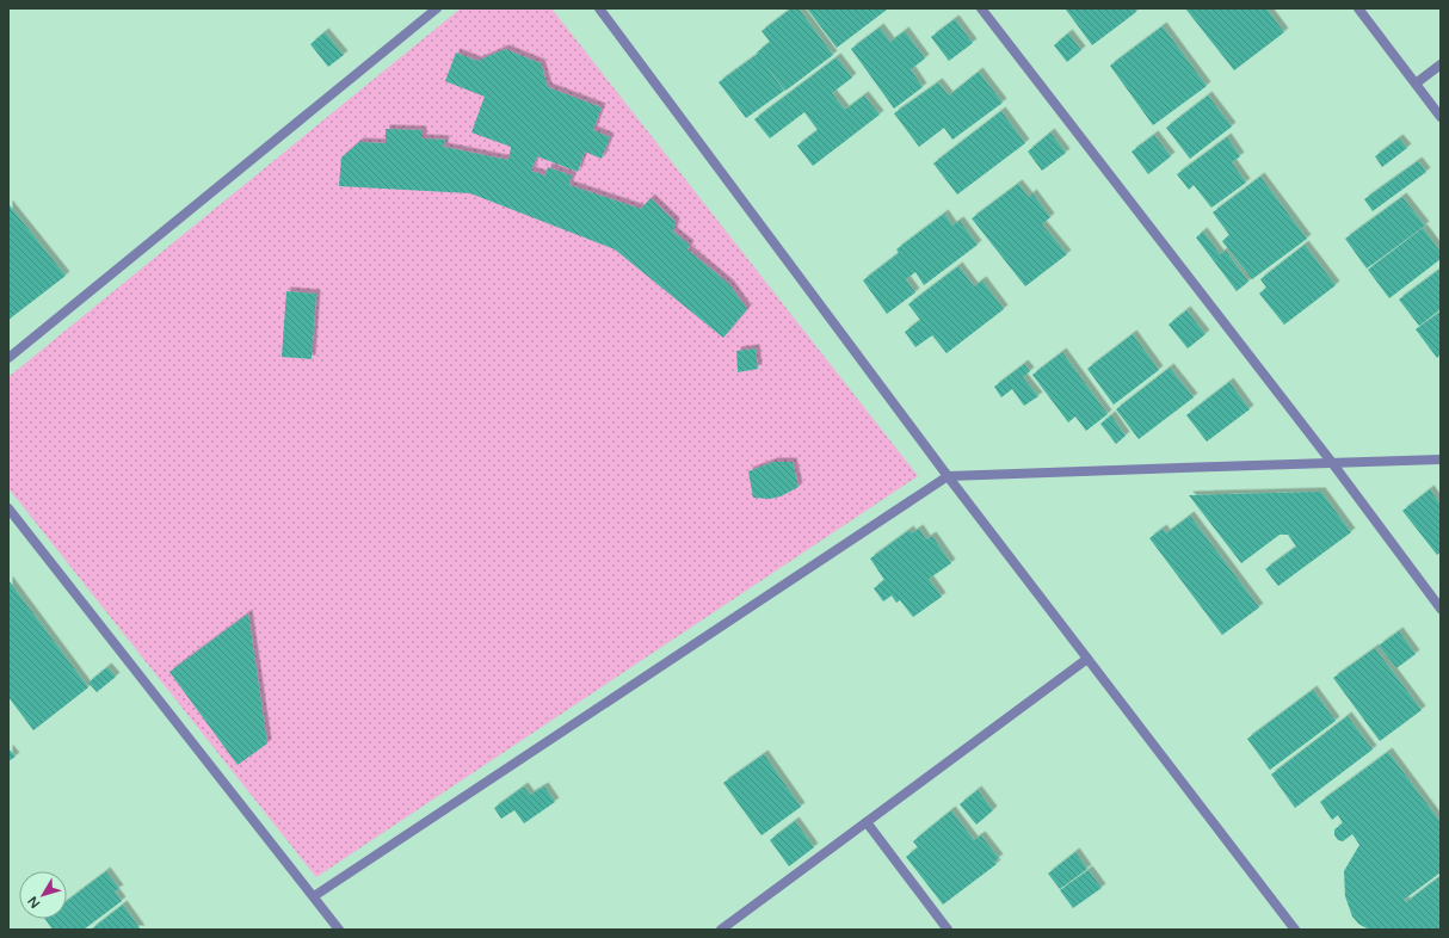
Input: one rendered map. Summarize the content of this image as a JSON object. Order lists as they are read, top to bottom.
{
  "north": "bottom left"
}
